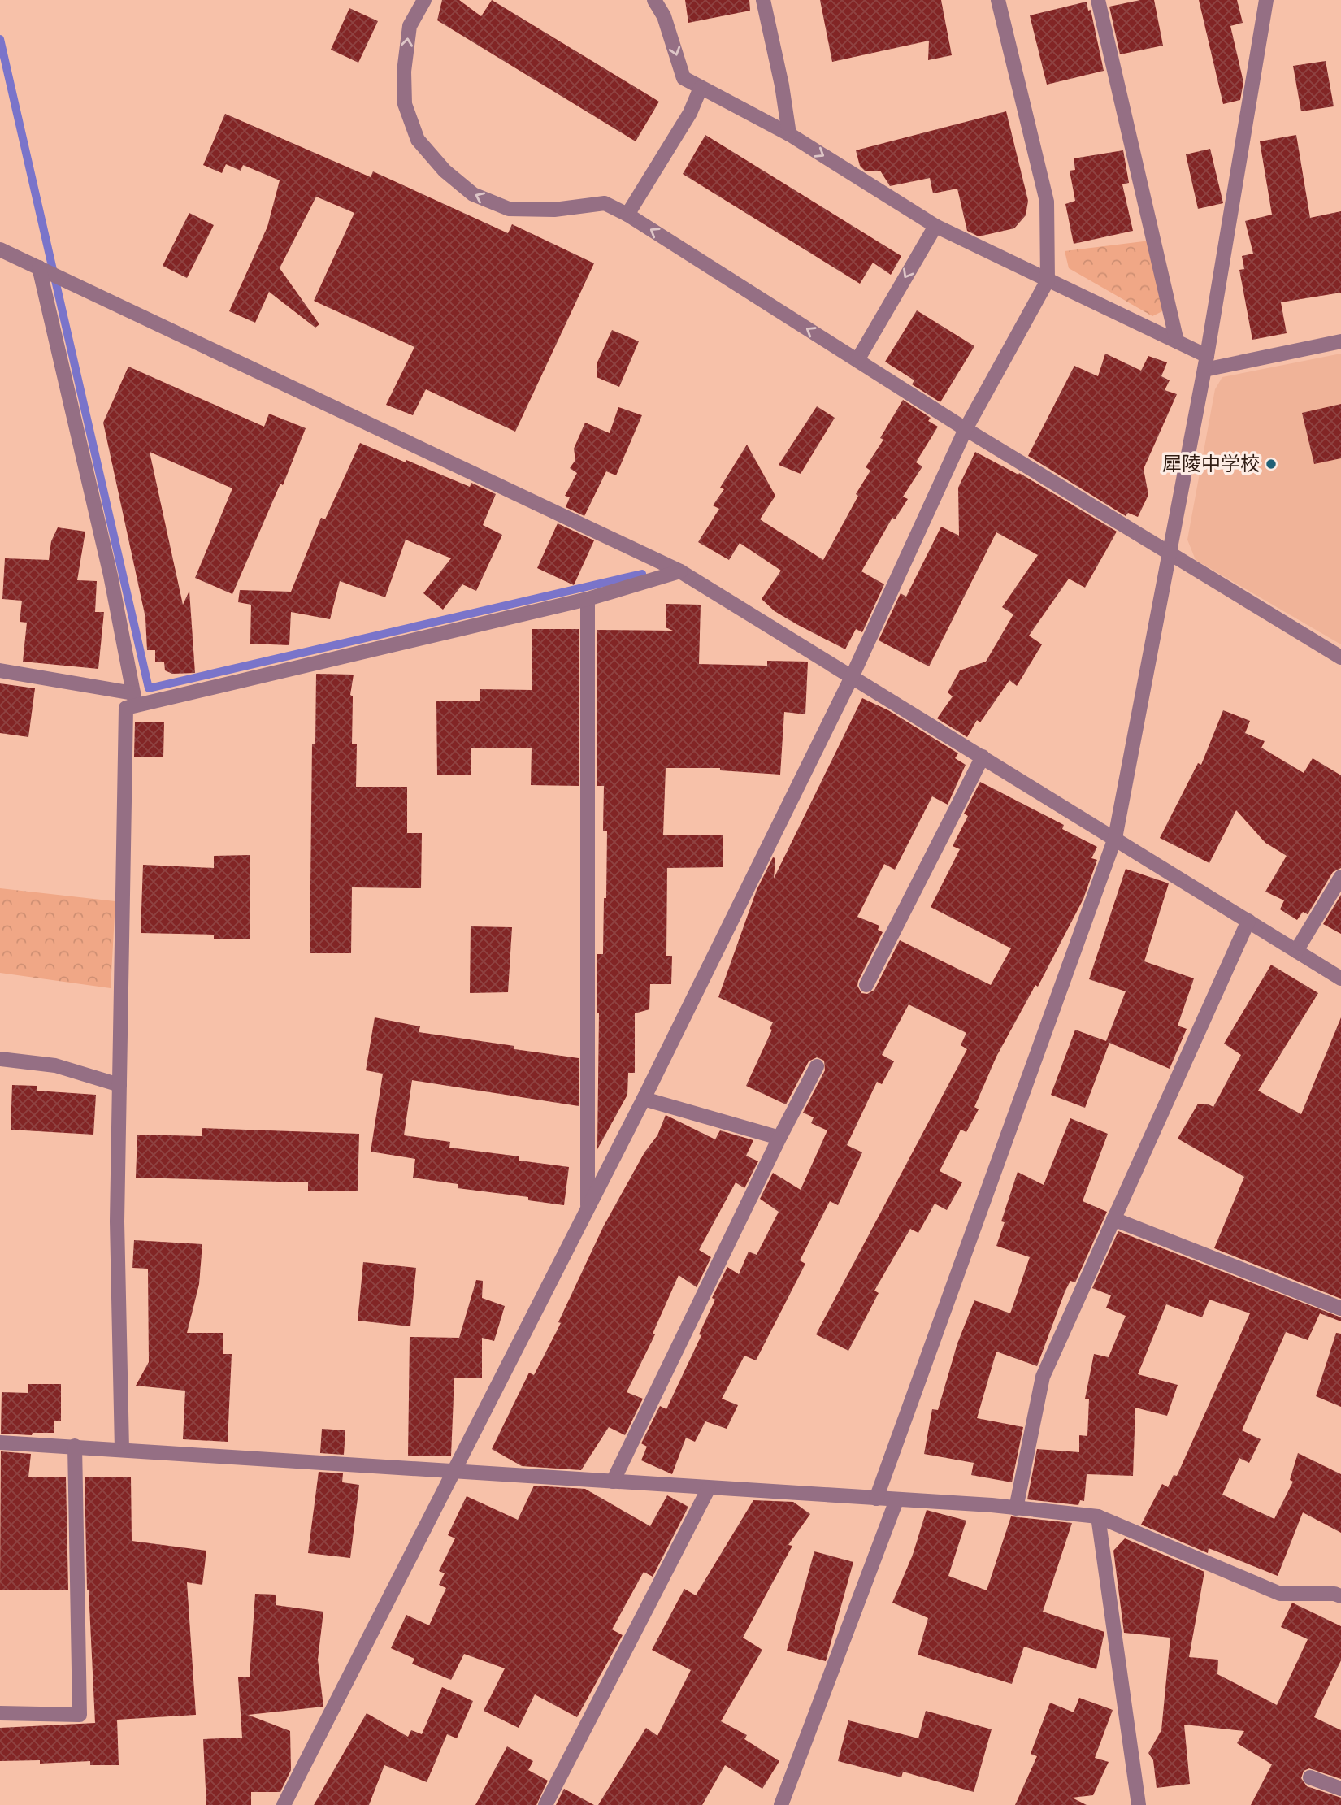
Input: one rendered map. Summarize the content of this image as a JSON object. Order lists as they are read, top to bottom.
{
  "places": ["犀陵中学校"]
}
